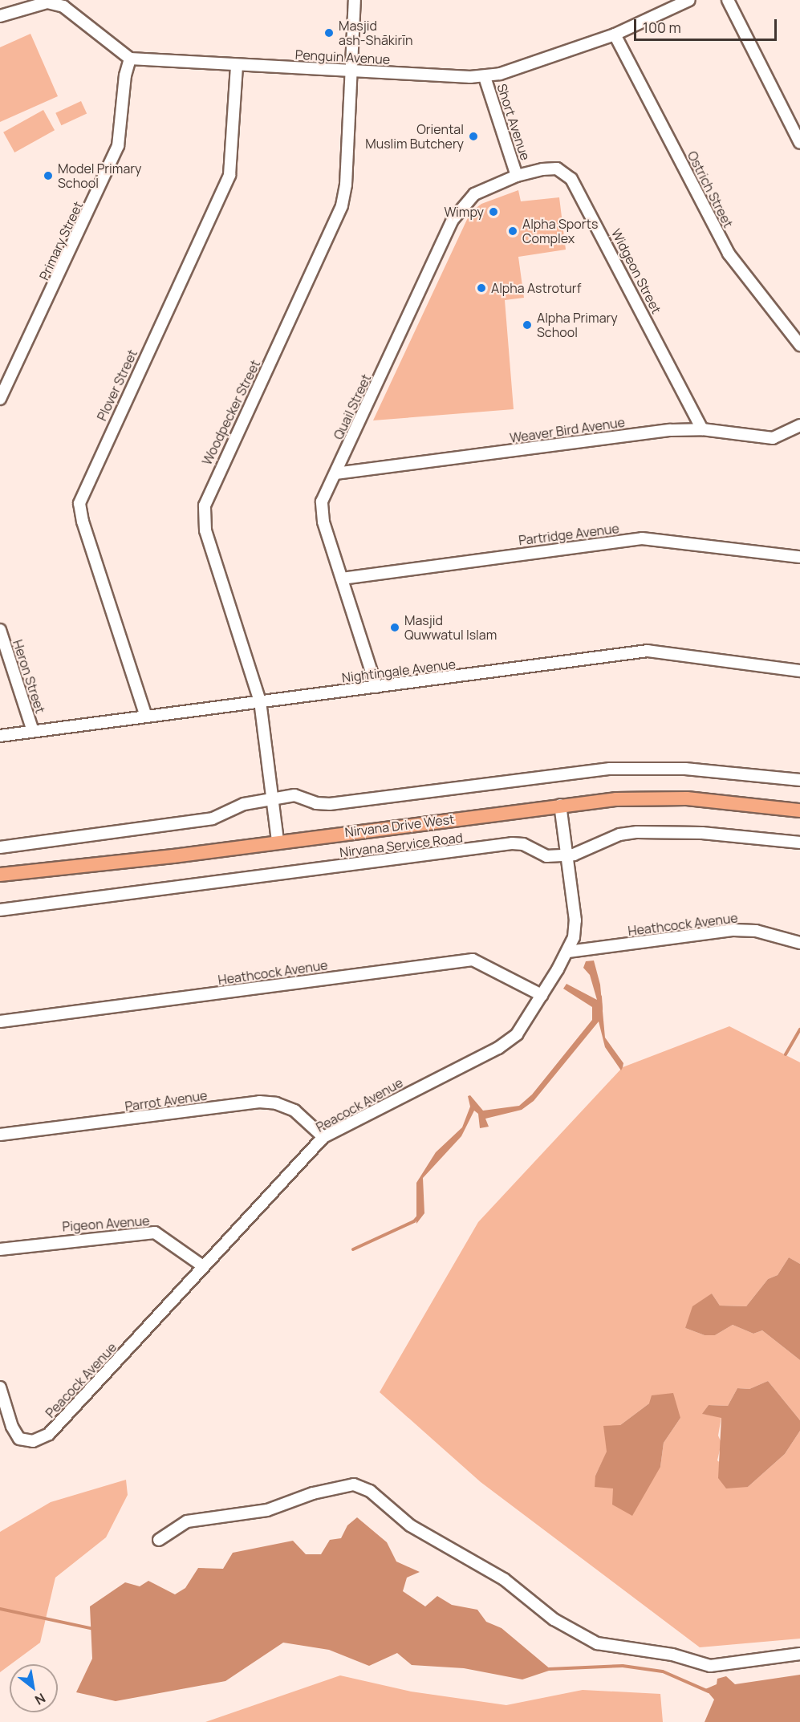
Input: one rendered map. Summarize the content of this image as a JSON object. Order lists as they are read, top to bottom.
{
  "streets": {
    "main road": ["Nirvana Drive West"],
    "street": [
      "Penguin Avenue",
      "Short Avenue",
      "Ostrich Street",
      "Primary Street",
      "Widgeon Street",
      "Plover Street",
      "Quail Street",
      "Woodpecker Street",
      "Weaver Bird Avenue",
      "Partridge Avenue",
      "Nightingale Avenue",
      "Heron Street",
      "Nirvana Service Road",
      "Heathcock Avenue",
      "Parrot Avenue",
      "Peacock Avenue",
      "Pigeon Avenue"
    ]
  },
  "crossings": [
    ["Penguin Avenue", "Short Avenue"],
    ["Penguin Avenue", "Ostrich Street"],
    ["Penguin Avenue", "Primary Street"],
    ["Penguin Avenue", "Plover Street"],
    ["Penguin Avenue", "Woodpecker Street"],
    ["Short Avenue", "Widgeon Street"],
    ["Short Avenue", "Quail Street"],
    ["Widgeon Street", "Quail Street"],
    ["Widgeon Street", "Weaver Bird Avenue"],
    ["Plover Street", "Nightingale Avenue"],
    ["Quail Street", "Weaver Bird Avenue"],
    ["Quail Street", "Partridge Avenue"],
    ["Quail Street", "Nightingale Avenue"],
    ["Woodpecker Street", "Nightingale Avenue"],
    ["Woodpecker Street", "Nirvana Drive West"],
    ["Nightingale Avenue", "Heron Street"],
    ["Nirvana Drive West", "Peacock Avenue"],
    ["Nirvana Service Road", "Peacock Avenue"],
    ["Heathcock Avenue", "Peacock Avenue"],
    ["Parrot Avenue", "Peacock Avenue"],
    ["Peacock Avenue", "Pigeon Avenue"]
  ],
  "places": [
    "Masjid ash-Shākirīn",
    "Oriental Muslim Butchery",
    "Model Primary School",
    "Wimpy",
    "Alpha Sports Complex",
    "Alpha Astroturf",
    "Alpha Primary School",
    "Masjid Quwwatul Islam"
  ],
  "scale_bar": "100 m",
  "north": "bottom right"
}
